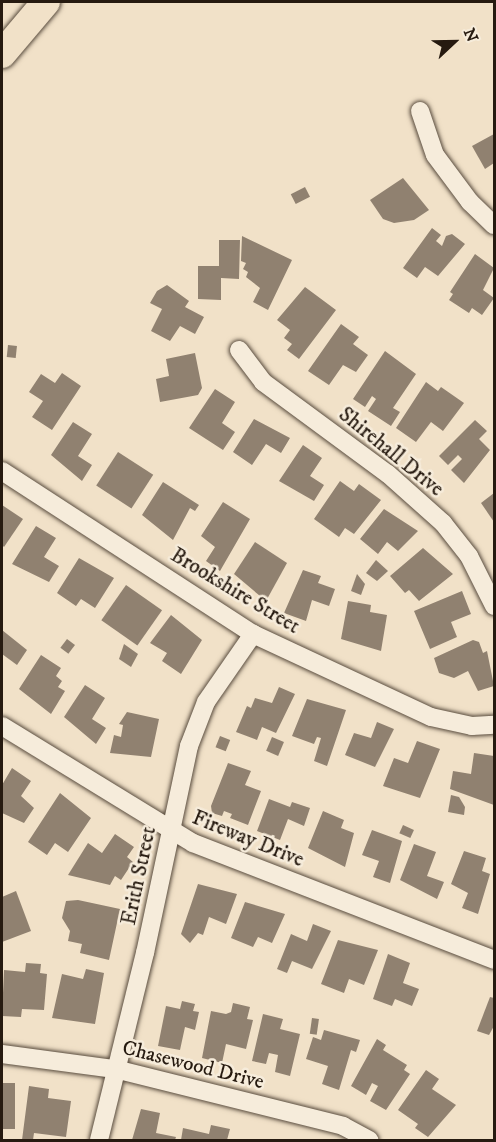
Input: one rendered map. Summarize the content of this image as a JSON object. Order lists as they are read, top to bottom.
{
  "streets": {
    "street": [
      "Shirehall Drive",
      "Brookshire Street",
      "Fireway Drive",
      "Erith Street",
      "Chasewood Drive"
    ]
  },
  "crossings": [
    ["Brookshire Street", "Erith Street"],
    ["Fireway Drive", "Erith Street"],
    ["Erith Street", "Chasewood Drive"]
  ],
  "north": "right"
}
